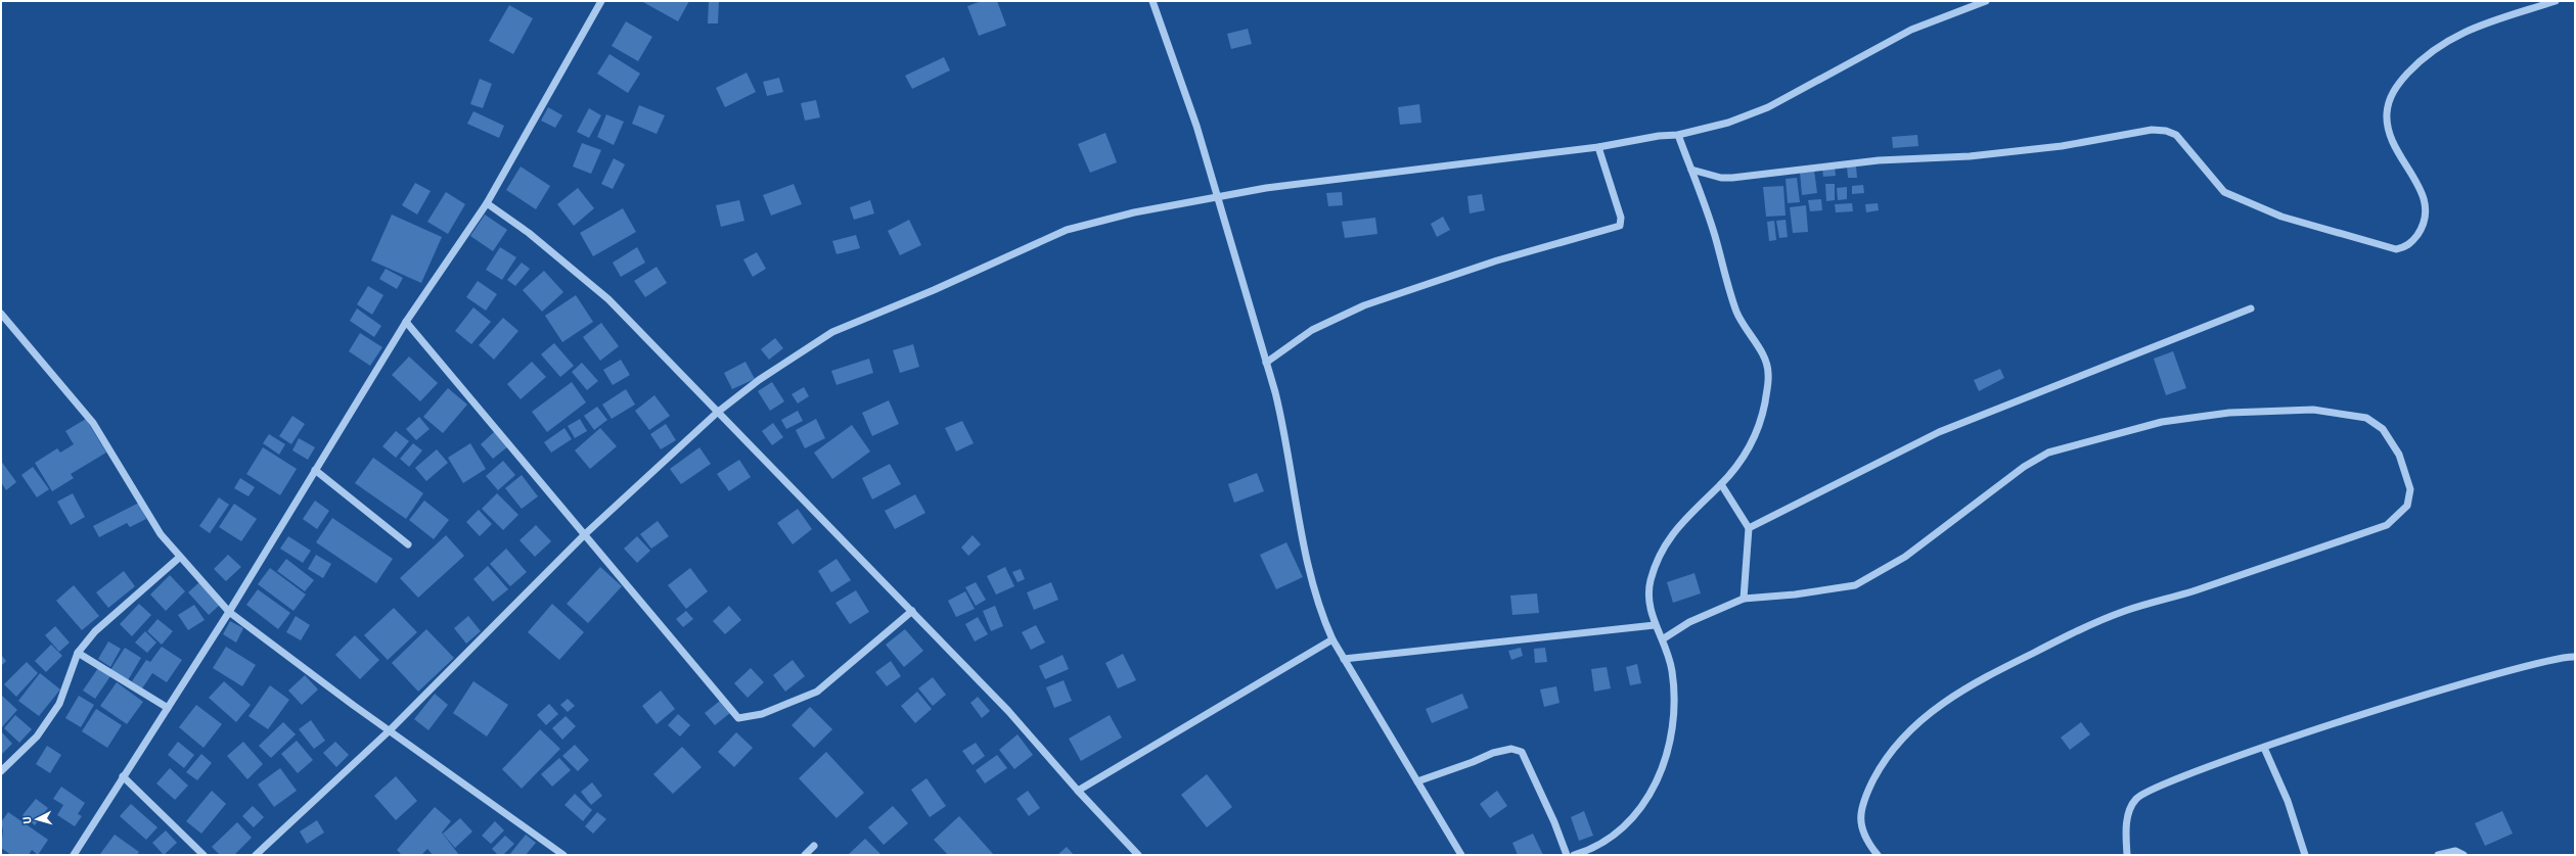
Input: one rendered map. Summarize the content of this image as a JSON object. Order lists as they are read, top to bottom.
{
  "north": "left"
}
